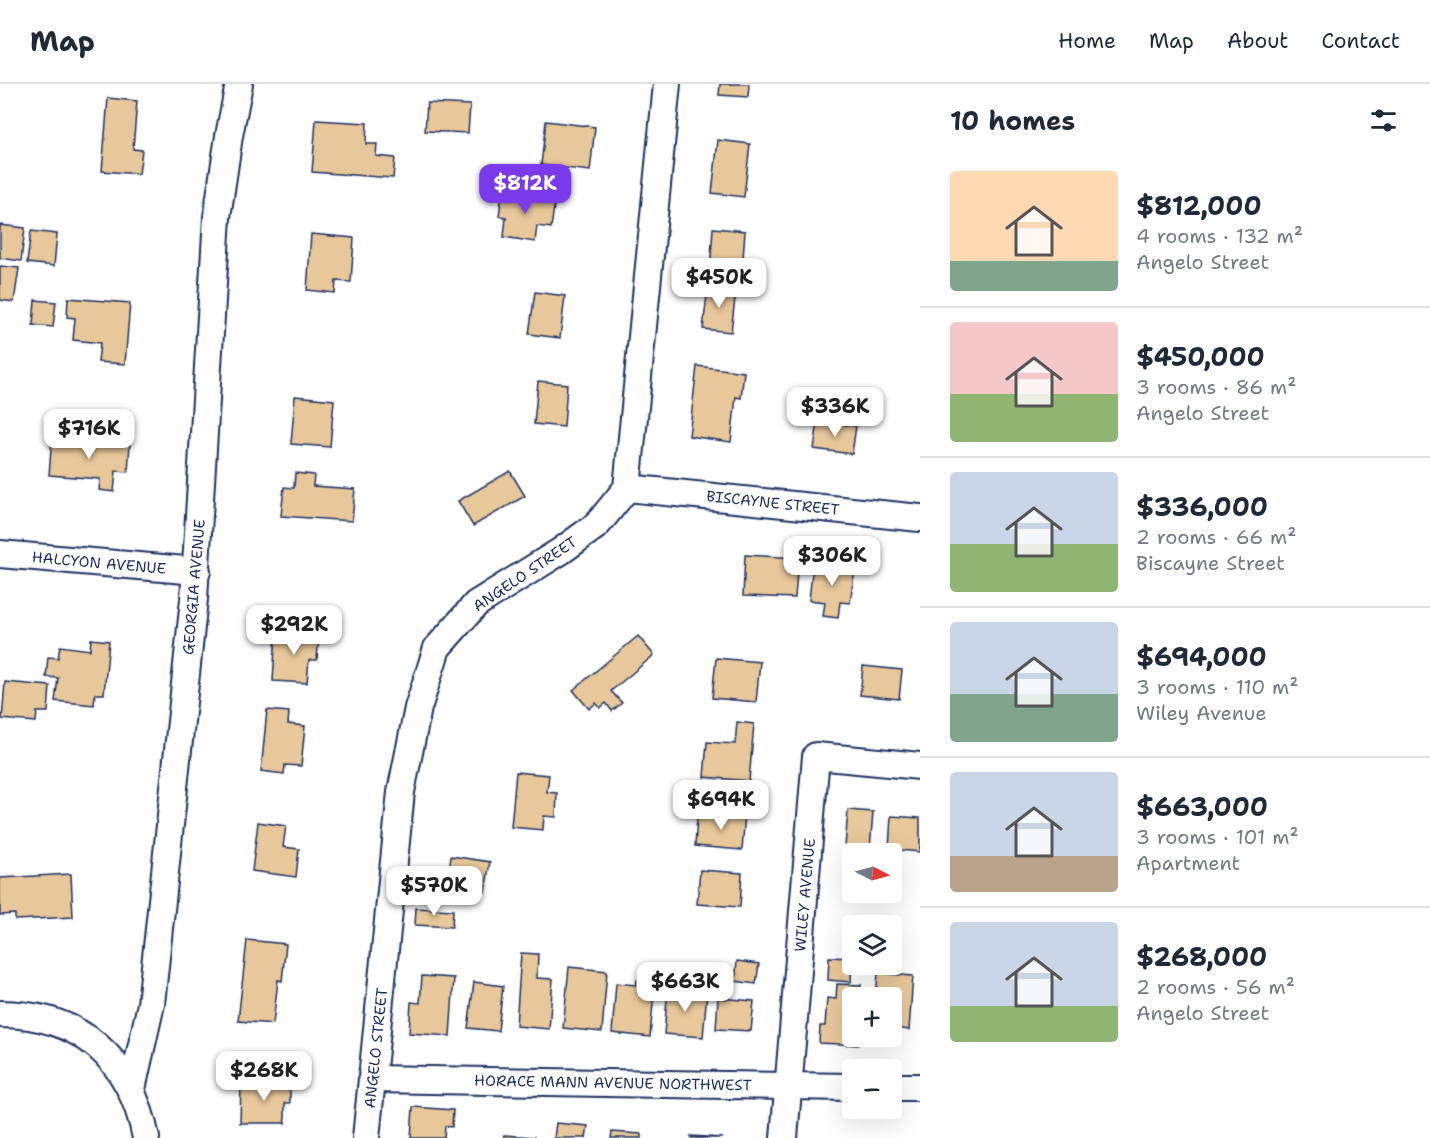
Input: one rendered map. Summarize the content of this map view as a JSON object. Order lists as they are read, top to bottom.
{
  "streets": {
    "street": [
      "BISCAYNE STREET",
      "HALCYON AVENUE",
      "ANGELO STREET",
      "GEORGIA AVENUE",
      "WILEY AVENUE",
      "HORACE MANN AVENUE NORTHWEST"
    ]
  },
  "crossings": [
    ["BISCAYNE STREET", "ANGELO STREET"],
    ["HALCYON AVENUE", "GEORGIA AVENUE"],
    ["ANGELO STREET", "HORACE MANN AVENUE NORTHWEST"],
    ["WILEY AVENUE", "HORACE MANN AVENUE NORTHWEST"]
  ],
  "north": "right",
  "page": {
    "header": "Map",
    "nav": [
      "Home",
      "Map",
      "About",
      "Contact"
    ],
    "heading": "10 homes",
    "list": [
      {
        "name": "$812,000",
        "note": "4 rooms · 132 m² · Angelo Street"
      },
      {
        "name": "$450,000",
        "note": "3 rooms · 86 m² · Angelo Street"
      },
      {
        "name": "$336,000",
        "note": "2 rooms · 66 m² · Biscayne Street"
      },
      {
        "name": "$694,000",
        "note": "3 rooms · 110 m² · Wiley Avenue"
      },
      {
        "name": "$663,000",
        "note": "3 rooms · 101 m² · Apartment"
      },
      {
        "name": "$268,000",
        "note": "2 rooms · 56 m² · Angelo Street"
      }
    ],
    "price": [
      "$812K",
      "$450K",
      "$336K",
      "$716K",
      "$306K",
      "$292K",
      "$694K",
      "$570K",
      "$663K",
      "$268K"
    ],
    "map_buttons": ["+", "−"]
  }
}
